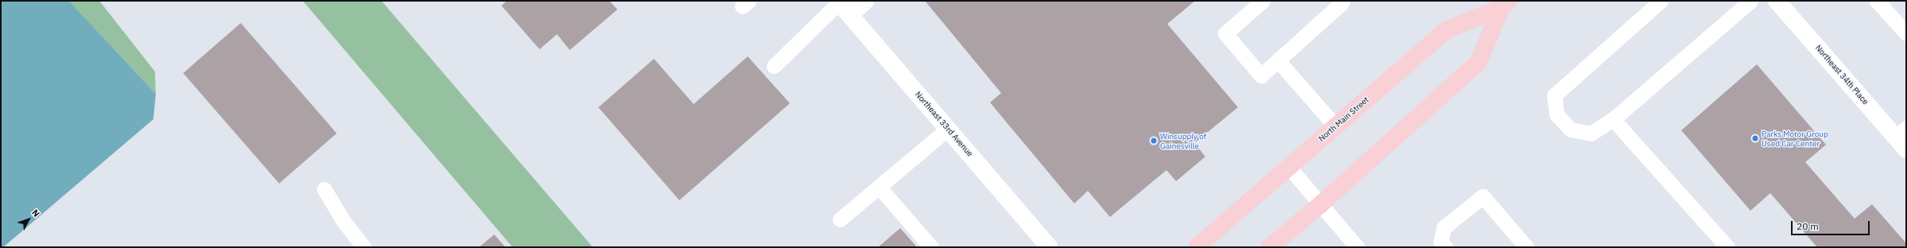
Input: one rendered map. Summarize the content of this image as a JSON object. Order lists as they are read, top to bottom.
{
  "streets": {
    "main road": ["North Main Street"],
    "street": ["Northeast 34th Place", "Northeast 33rd Avenue"]
  },
  "places": ["Parks Motor Group Used Car Center", "Winsupply of Gainesville"],
  "scale_bar": "20 m",
  "north": "top right"
}
